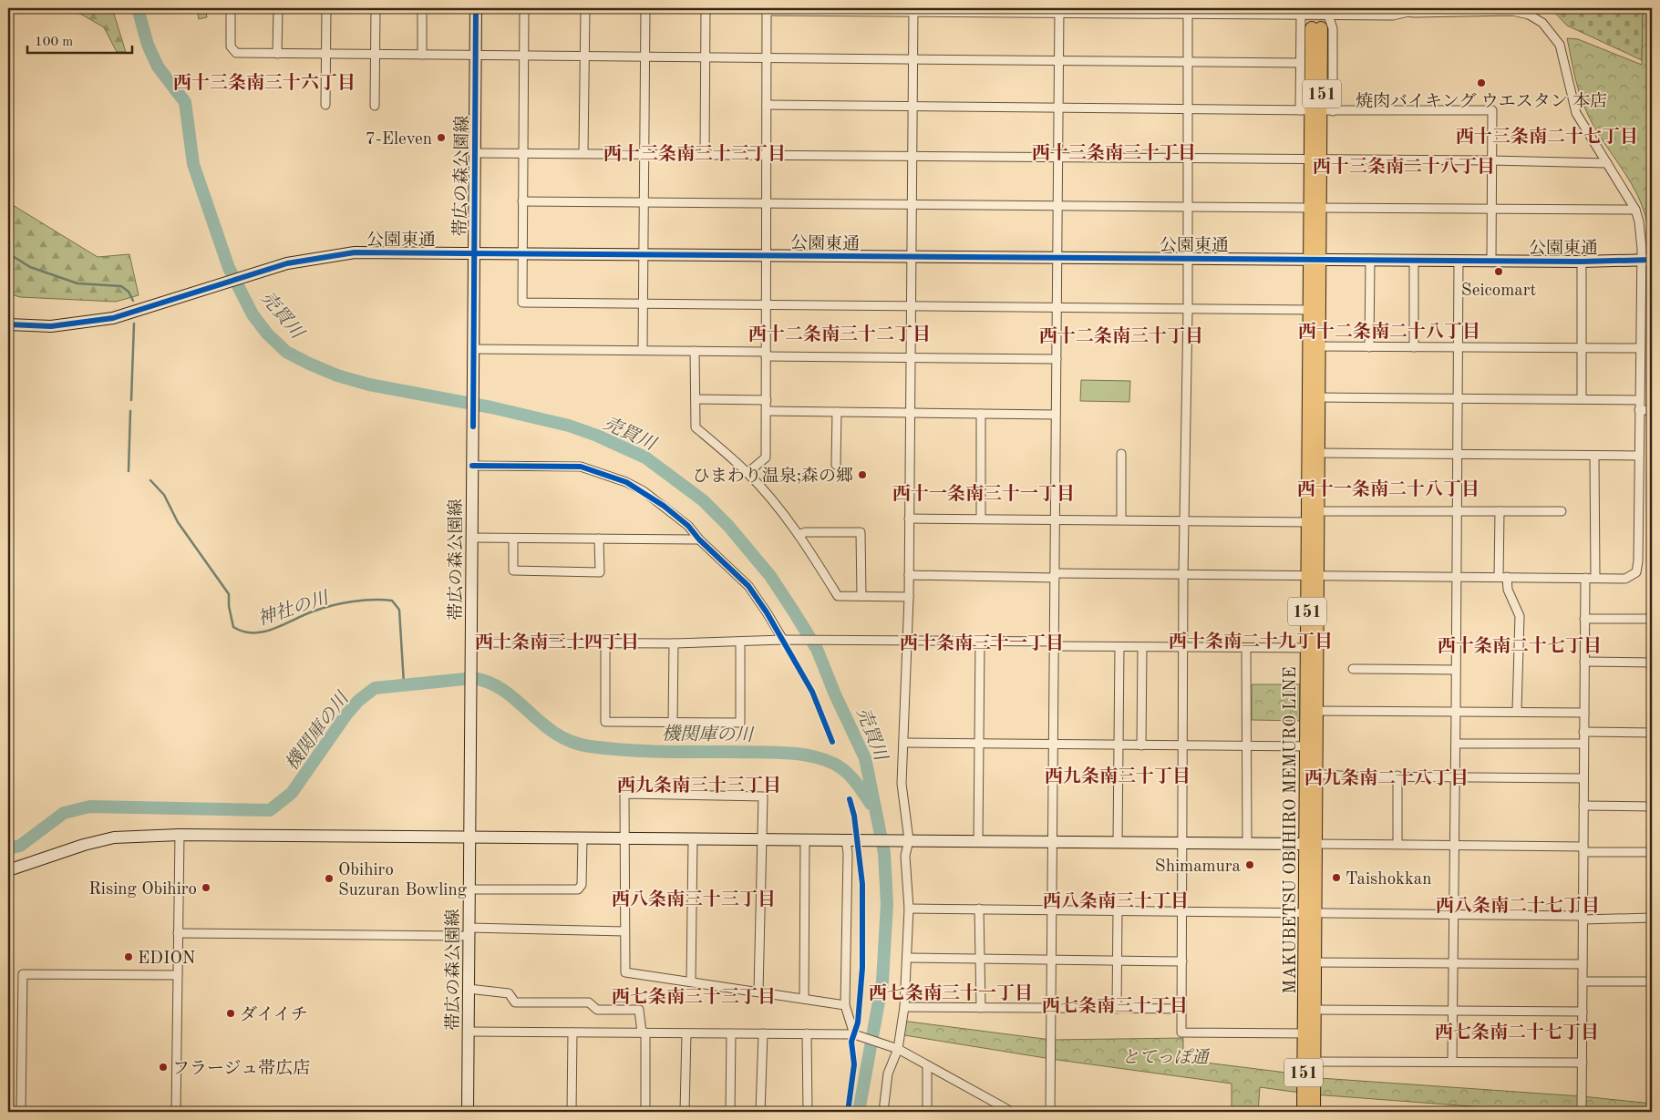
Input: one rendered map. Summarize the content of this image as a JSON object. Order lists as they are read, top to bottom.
{
  "streets": {
    "main road": ["151", "MAKUBETSU OBIHIRO MEMURO LINE"],
    "street": ["帯広の森公園線", "公園東通"]
  },
  "crossings": [
    ["帯広の森公園線", "公園東通"],
    ["公園東通", "MAKUBETSU OBIHIRO MEMURO LINE"]
  ],
  "districts": [
    "西十三条南三十六丁目",
    "西十三条南二十七丁目",
    "西十三条南三十丁目",
    "西十三条南三十三丁目",
    "西十三条南二十八丁目",
    "西十二条南二十八丁目",
    "西十二条南三十二丁目",
    "西十二条南三十丁目",
    "西十一条南二十八丁目",
    "西十一条南三十一丁目",
    "西十条南二十九丁目",
    "西十条南三十四丁目",
    "西十条南三十一丁目",
    "西十条南二十七丁目",
    "西九条南三十丁目",
    "西九条南二十八丁目",
    "西九条南三十三丁目",
    "西八条南三十三丁目",
    "西八条南三十丁目",
    "西八条南二十七丁目",
    "西七条南三十一丁目",
    "西七条南三十三丁目",
    "西七条南三十丁目",
    "西七条南二十七丁目"
  ],
  "water": ["売買川", "神社の川", "機関庫の川"],
  "parks": ["とてっぽ通"],
  "places": [
    "焼肉バイキング ウエスタン 本店",
    "7-Eleven",
    "Seicomart",
    "ひまわり温泉;森の郷",
    "Shimamura",
    "Taishokkan",
    "Obihiro Suzuran Bowling",
    "Rising Obihiro",
    "EDION",
    "ダイイチ",
    "フラージュ帯広店"
  ],
  "scale_bar": "100 m"
}
